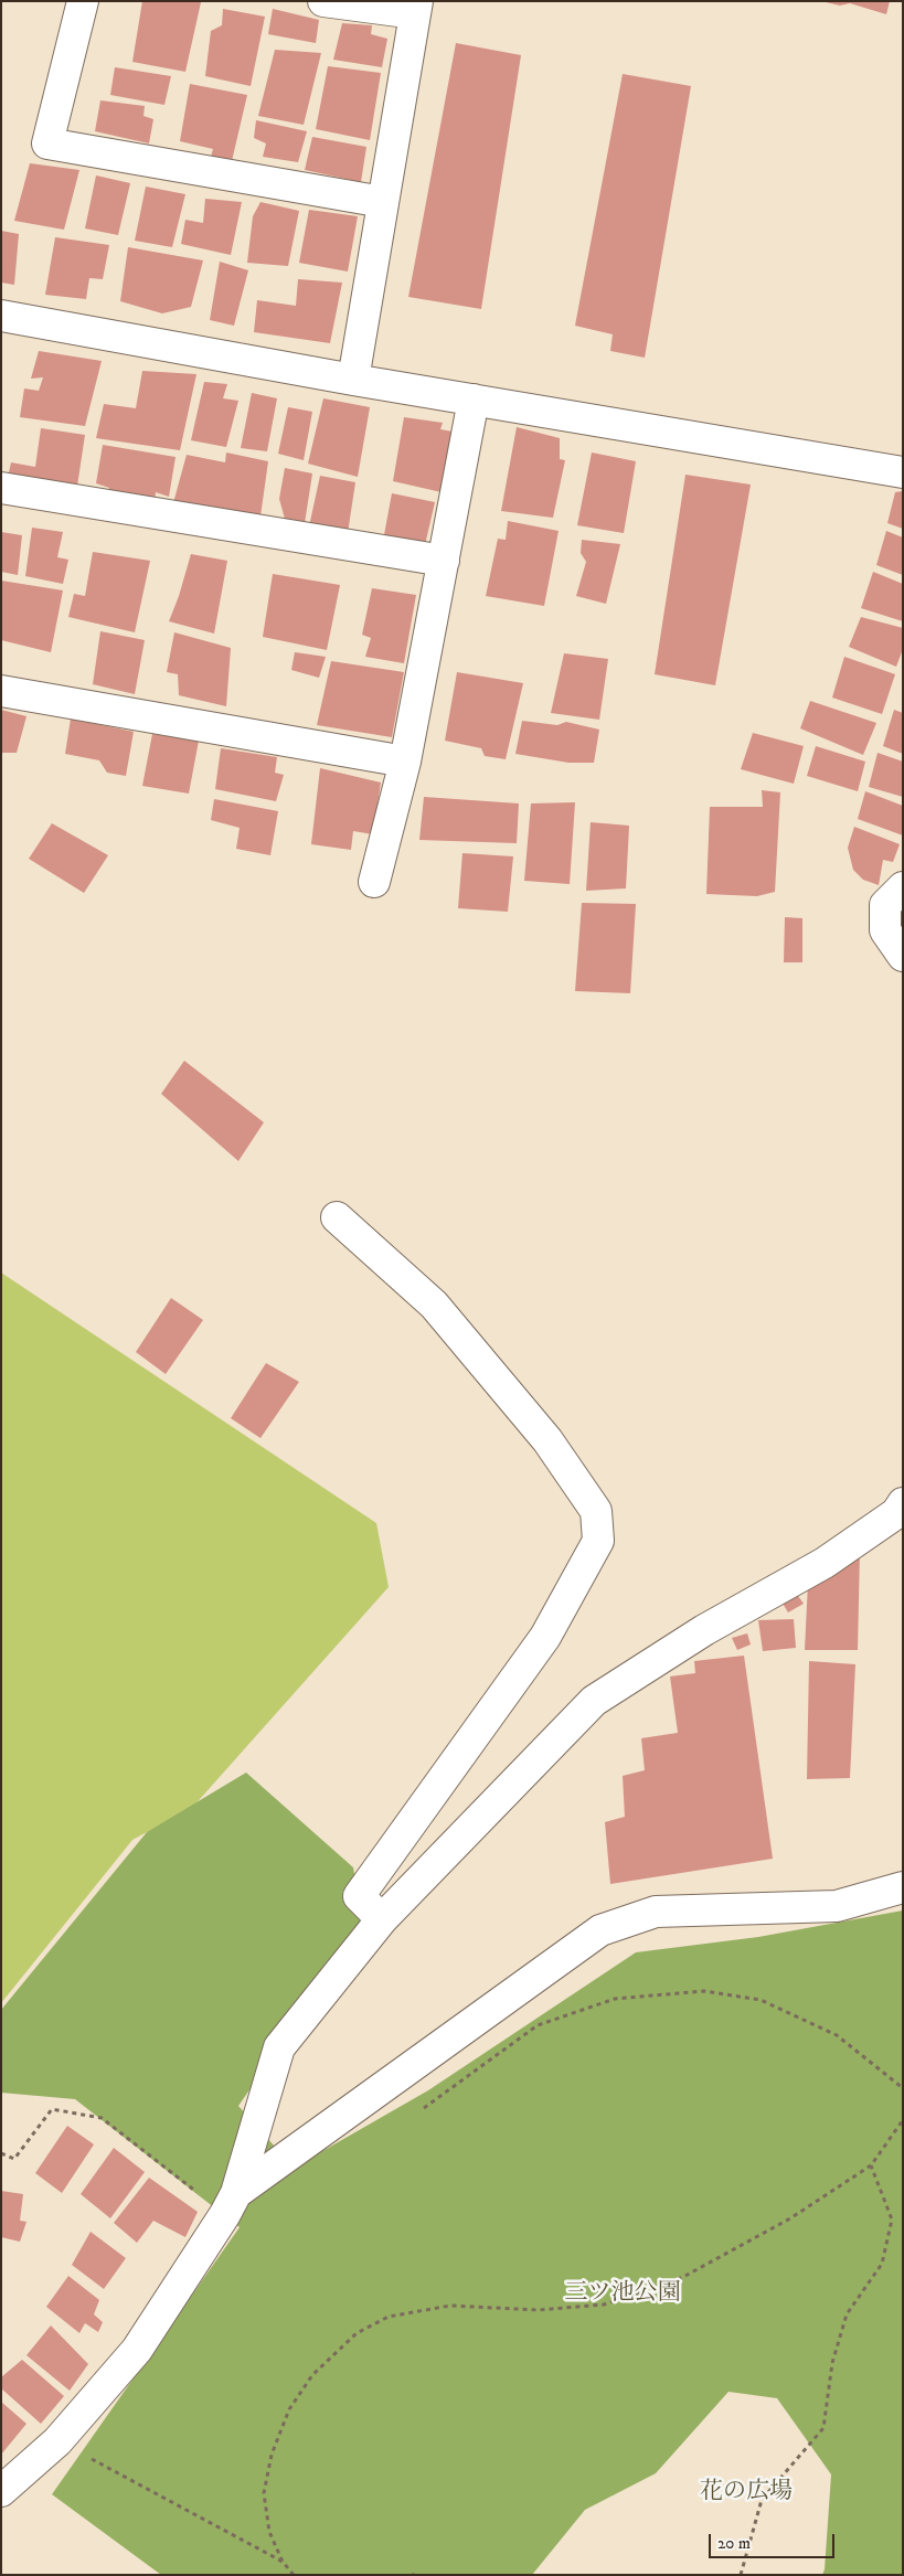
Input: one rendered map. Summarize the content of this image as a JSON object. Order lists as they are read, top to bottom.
{
  "parks": ["三ツ池公園", "花の広場"],
  "scale_bar": "20 m"
}
